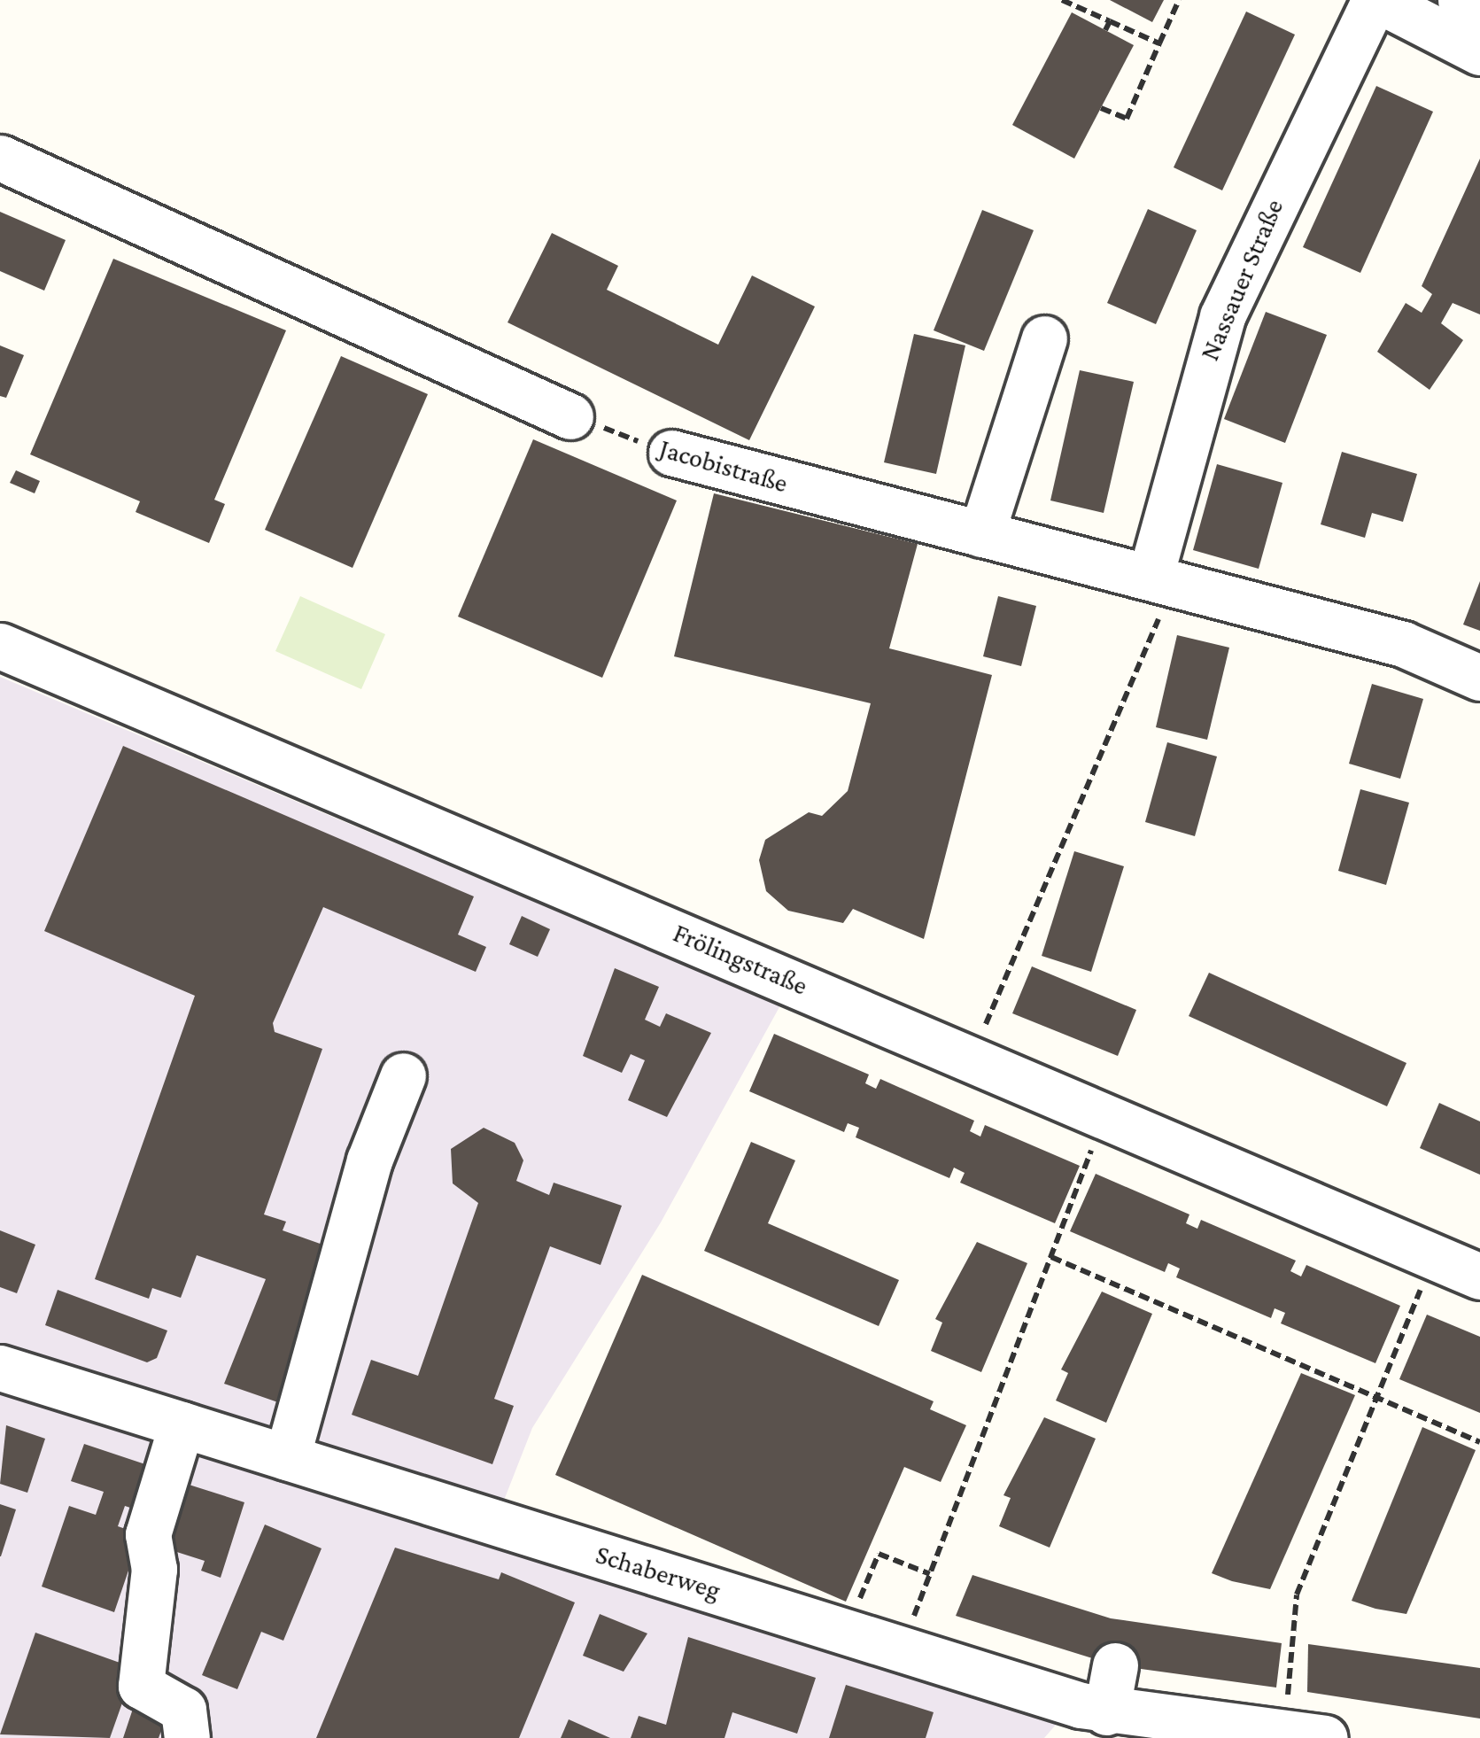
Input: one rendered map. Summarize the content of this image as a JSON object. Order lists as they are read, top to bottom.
{
  "streets": {
    "street": [
      "Nassauer Straße",
      "Jacobistraße",
      "Frölingstraße",
      "Schaberweg"
    ]
  },
  "crossings": [
    ["Nassauer Straße", "Jacobistraße"]
  ]
}
